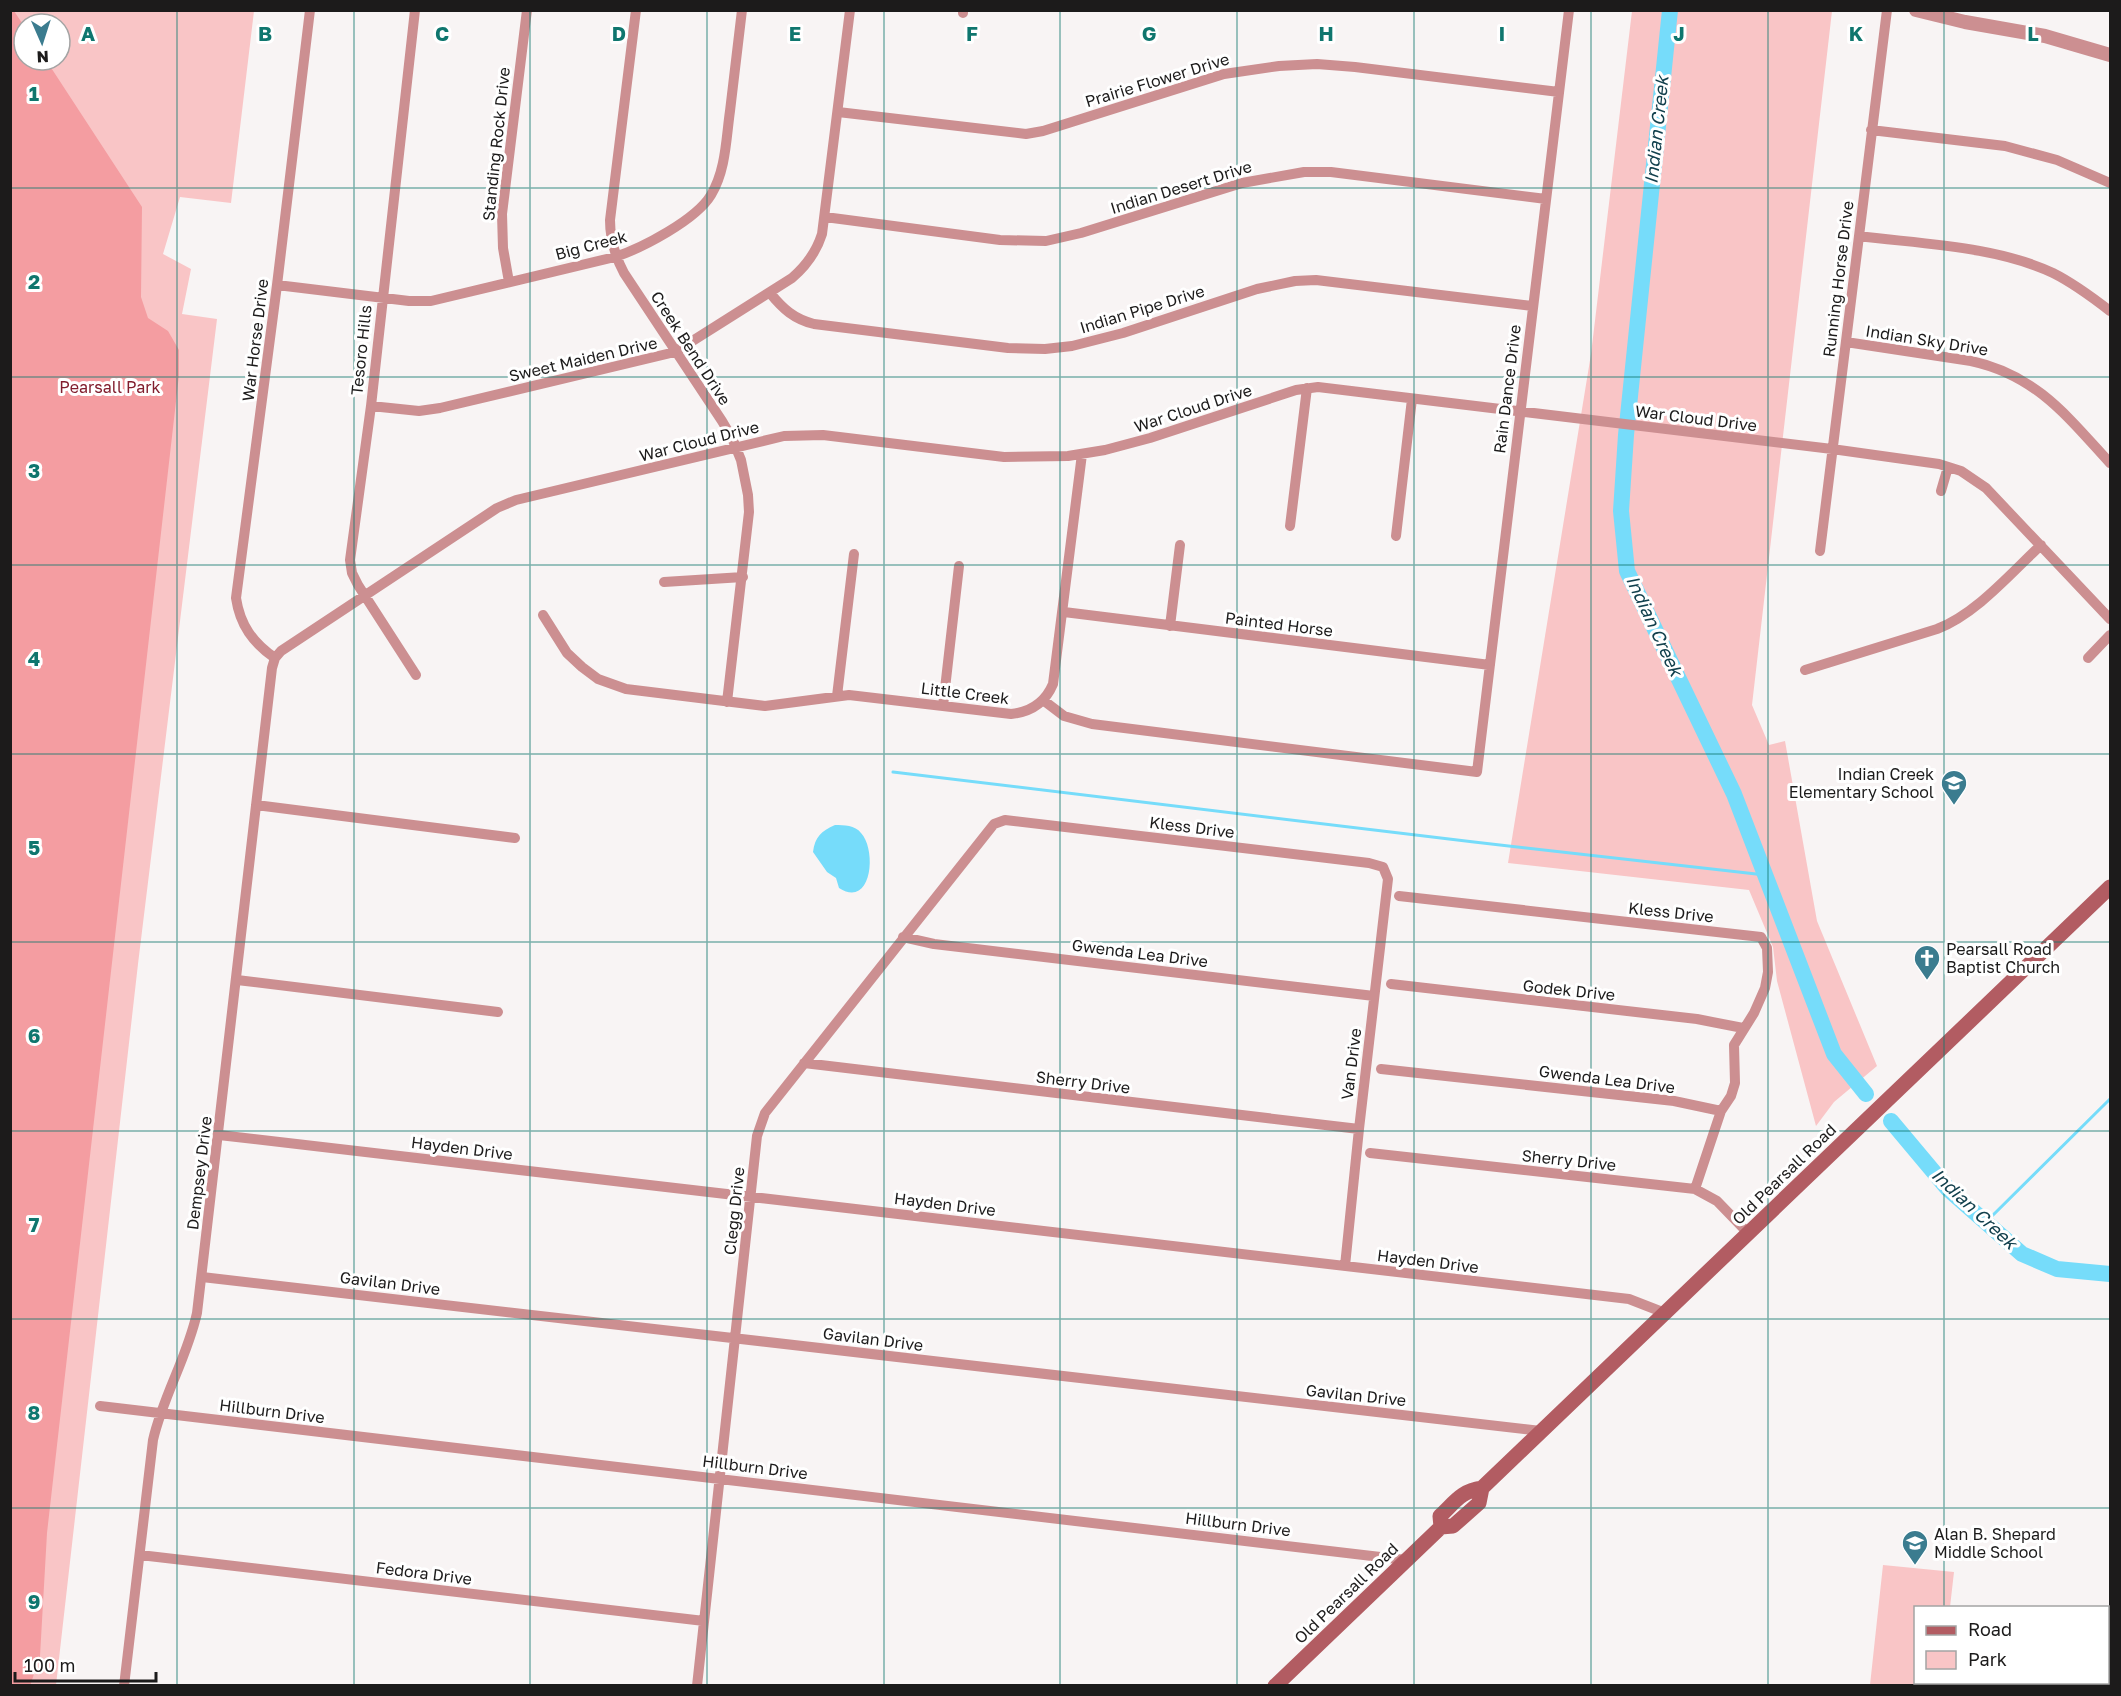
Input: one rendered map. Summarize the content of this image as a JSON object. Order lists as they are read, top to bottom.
{
  "streets": {
    "main road": ["Old Pearsall Road"],
    "street": [
      "Prairie Flower Drive",
      "Standing Rock Drive",
      "Indian Desert Drive",
      "Big Creek",
      "Running Horse Drive",
      "Indian Pipe Drive",
      "War Horse Drive",
      "Indian Sky Drive",
      "Creek Bend Drive",
      "Tesoro Hills",
      "Sweet Maiden Drive",
      "Rain Dance Drive",
      "War Cloud Drive",
      "Painted Horse",
      "Little Creek",
      "Kless Drive",
      "Gwenda Lea Drive",
      "Godek Drive",
      "Van Drive",
      "Sherry Drive",
      "Hayden Drive",
      "Dempsey Drive",
      "Clegg Drive",
      "Gavilan Drive",
      "Hillburn Drive",
      "Fedora Drive"
    ]
  },
  "crossings": [
    ["Prairie Flower Drive", "Sweet Maiden Drive"],
    ["Prairie Flower Drive", "Rain Dance Drive"],
    ["Standing Rock Drive", "Big Creek"],
    ["Indian Desert Drive", "Sweet Maiden Drive"],
    ["Indian Desert Drive", "Rain Dance Drive"],
    ["Big Creek", "War Horse Drive"],
    ["Big Creek", "Creek Bend Drive"],
    ["Big Creek", "Tesoro Hills"],
    ["Running Horse Drive", "Indian Sky Drive"],
    ["Running Horse Drive", "War Cloud Drive"],
    ["Indian Pipe Drive", "Sweet Maiden Drive"],
    ["Indian Pipe Drive", "Rain Dance Drive"],
    ["War Horse Drive", "War Cloud Drive"],
    ["War Horse Drive", "Dempsey Drive"],
    ["Creek Bend Drive", "Sweet Maiden Drive"],
    ["Creek Bend Drive", "War Cloud Drive"],
    ["Creek Bend Drive", "Little Creek"],
    ["Tesoro Hills", "Sweet Maiden Drive"],
    ["Tesoro Hills", "War Cloud Drive"],
    ["Rain Dance Drive", "War Cloud Drive"],
    ["Rain Dance Drive", "Painted Horse"],
    ["Rain Dance Drive", "Little Creek"],
    ["War Cloud Drive", "Dempsey Drive"],
    ["Kless Drive", "Godek Drive"],
    ["Kless Drive", "Van Drive"],
    ["Kless Drive", "Clegg Drive"],
    ["Gwenda Lea Drive", "Van Drive"],
    ["Gwenda Lea Drive", "Clegg Drive"],
    ["Van Drive", "Sherry Drive"],
    ["Van Drive", "Hayden Drive"],
    ["Sherry Drive", "Old Pearsall Road"],
    ["Sherry Drive", "Clegg Drive"],
    ["Hayden Drive", "Dempsey Drive"],
    ["Hayden Drive", "Old Pearsall Road"],
    ["Hayden Drive", "Clegg Drive"],
    ["Dempsey Drive", "Gavilan Drive"],
    ["Dempsey Drive", "Hillburn Drive"],
    ["Dempsey Drive", "Fedora Drive"],
    ["Old Pearsall Road", "Gavilan Drive"],
    ["Old Pearsall Road", "Hillburn Drive"],
    ["Clegg Drive", "Gavilan Drive"],
    ["Clegg Drive", "Hillburn Drive"],
    ["Clegg Drive", "Fedora Drive"]
  ],
  "water": ["Indian Creek"],
  "parks": ["Pearsall Park"],
  "places": {
    "school or university": ["Indian Creek Elementary School", "Alan B. Shepard Middle School"],
    "church": ["Pearsall Road Baptist Church"]
  },
  "legend": ["Road", "Park"],
  "scale_bar": "100 m",
  "north": "bottom",
  "grid": {
    "columns": [
      "A",
      "B",
      "C",
      "D",
      "E",
      "F",
      "G",
      "H",
      "I",
      "J",
      "K",
      "L"
    ],
    "rows": [
      "1",
      "2",
      "3",
      "4",
      "5",
      "6",
      "7",
      "8",
      "9"
    ]
  }
}
